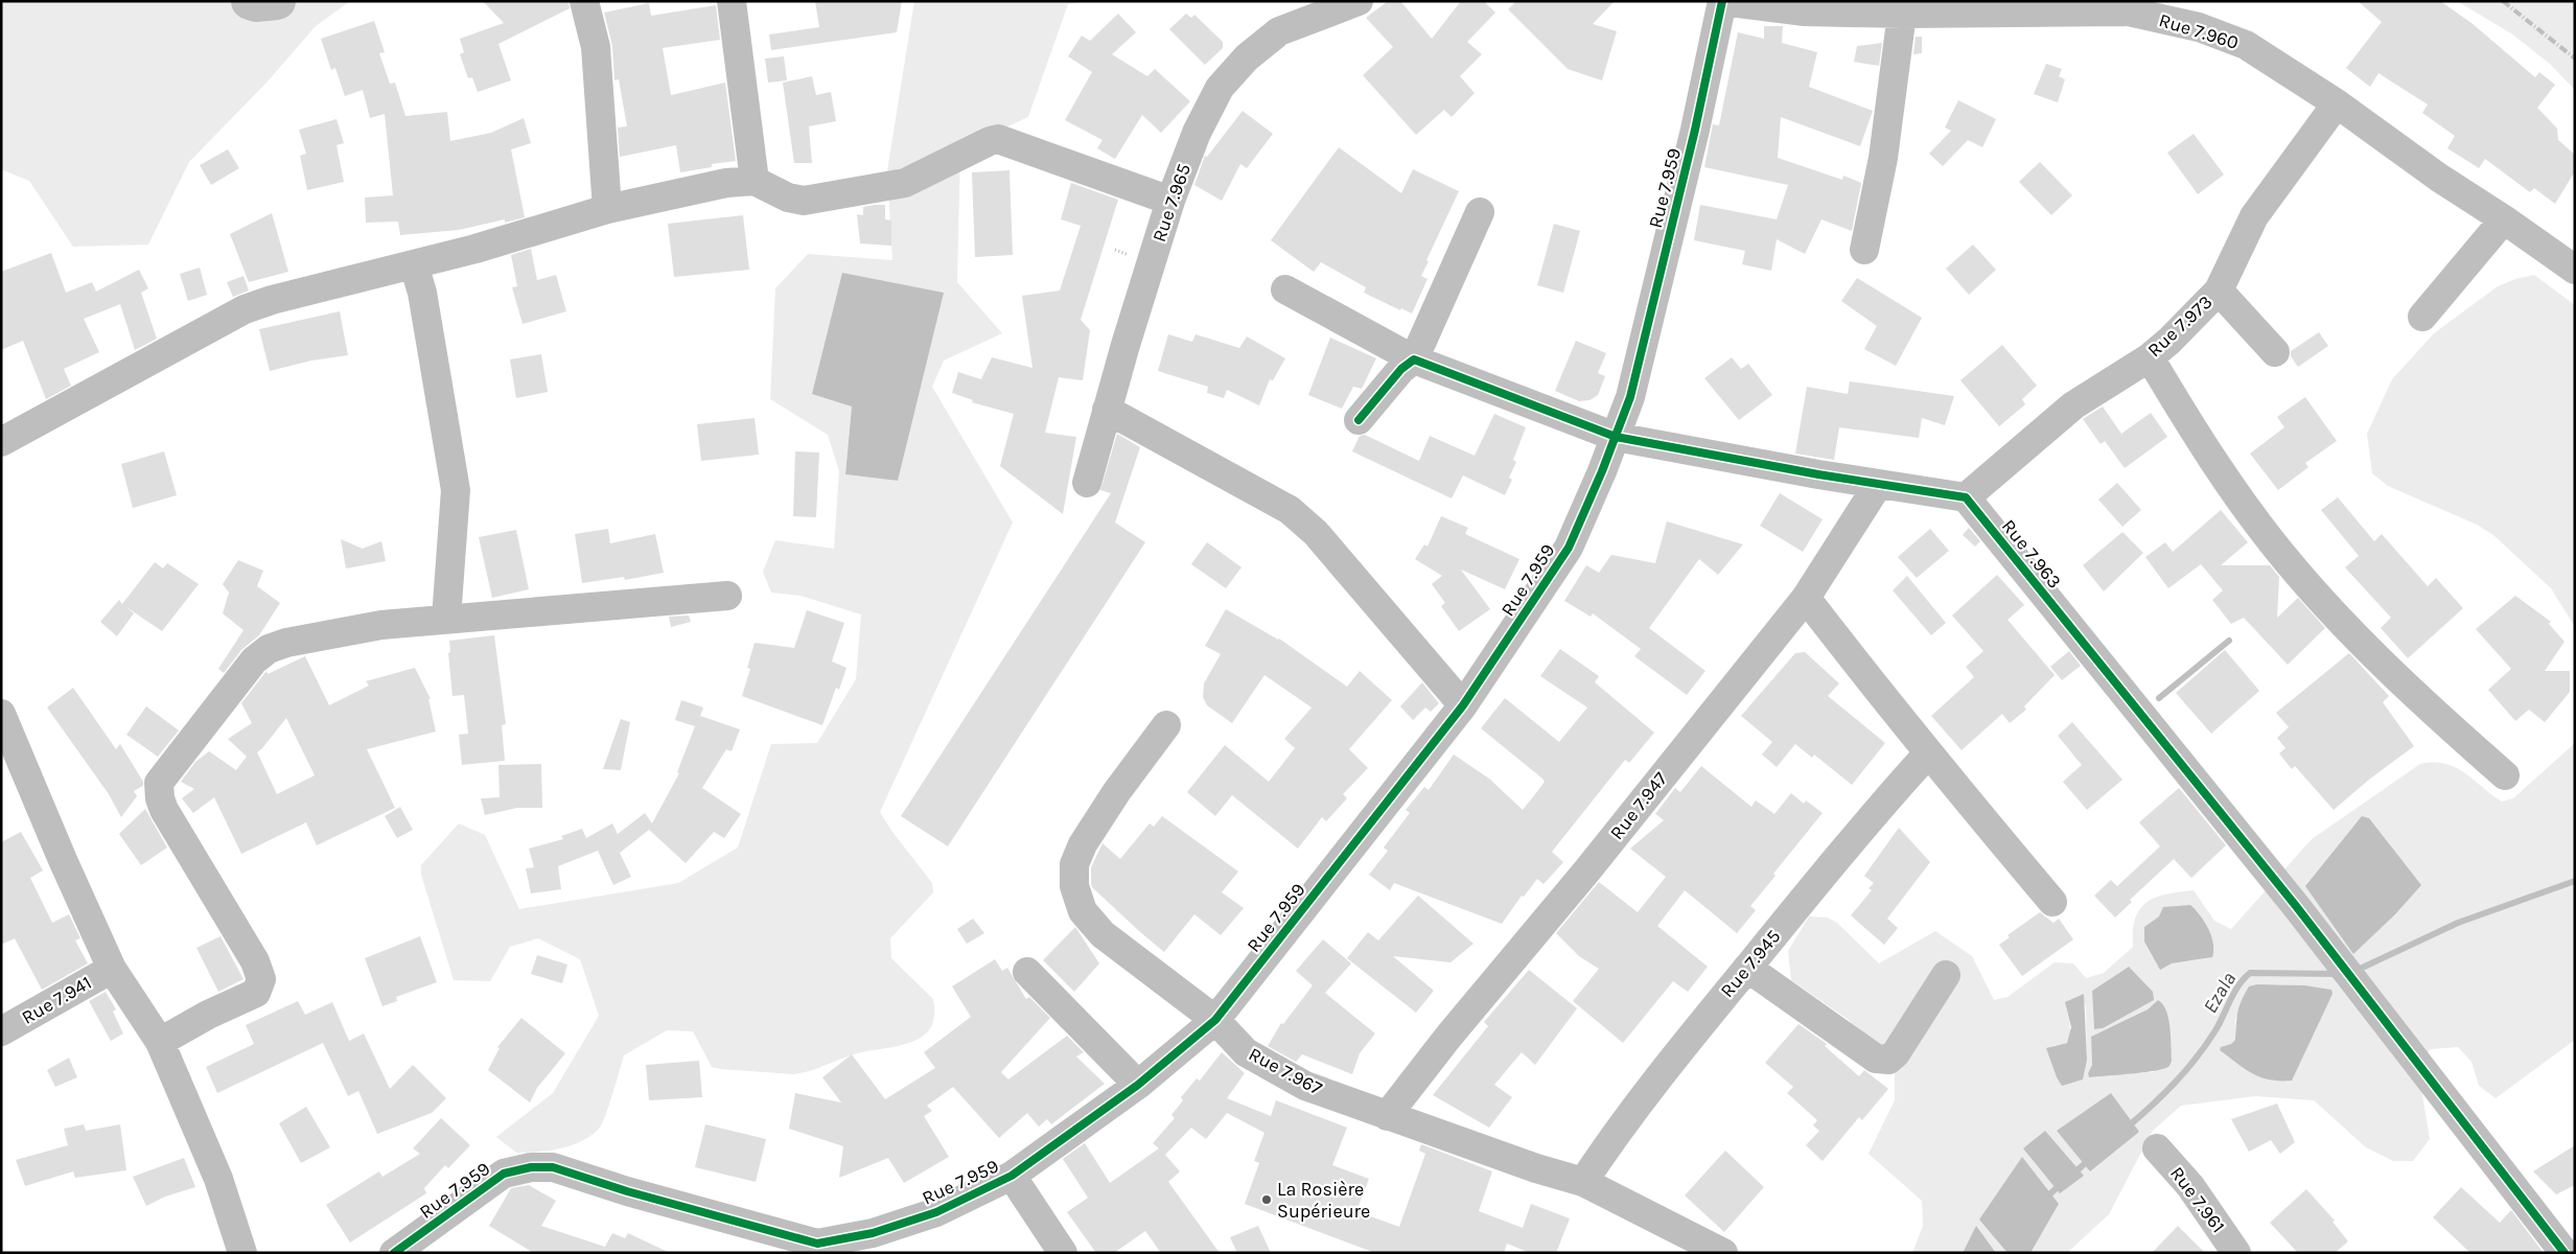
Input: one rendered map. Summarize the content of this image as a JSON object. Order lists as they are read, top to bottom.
{
  "streets": {
    "street": [
      "Rue 7.960",
      "Rue 7.959",
      "Rue 7.965",
      "Rue 7.973",
      "Rue 7.963",
      "Rue 7.947",
      "Rue 7.945",
      "Rue 7.941",
      "Rue 7.967",
      "Rue 7.961"
    ]
  },
  "crossings": [
    ["Rue 7.960", "Rue 7.959"],
    ["Rue 7.960", "Rue 7.973"],
    ["Rue 7.959", "Rue 7.967"],
    ["Rue 7.973", "Rue 7.963"],
    ["Rue 7.947", "Rue 7.967"],
    ["Rue 7.945", "Rue 7.967"]
  ],
  "water": ["Ezala"],
  "places": ["La Rosière Supérieure"]
}
